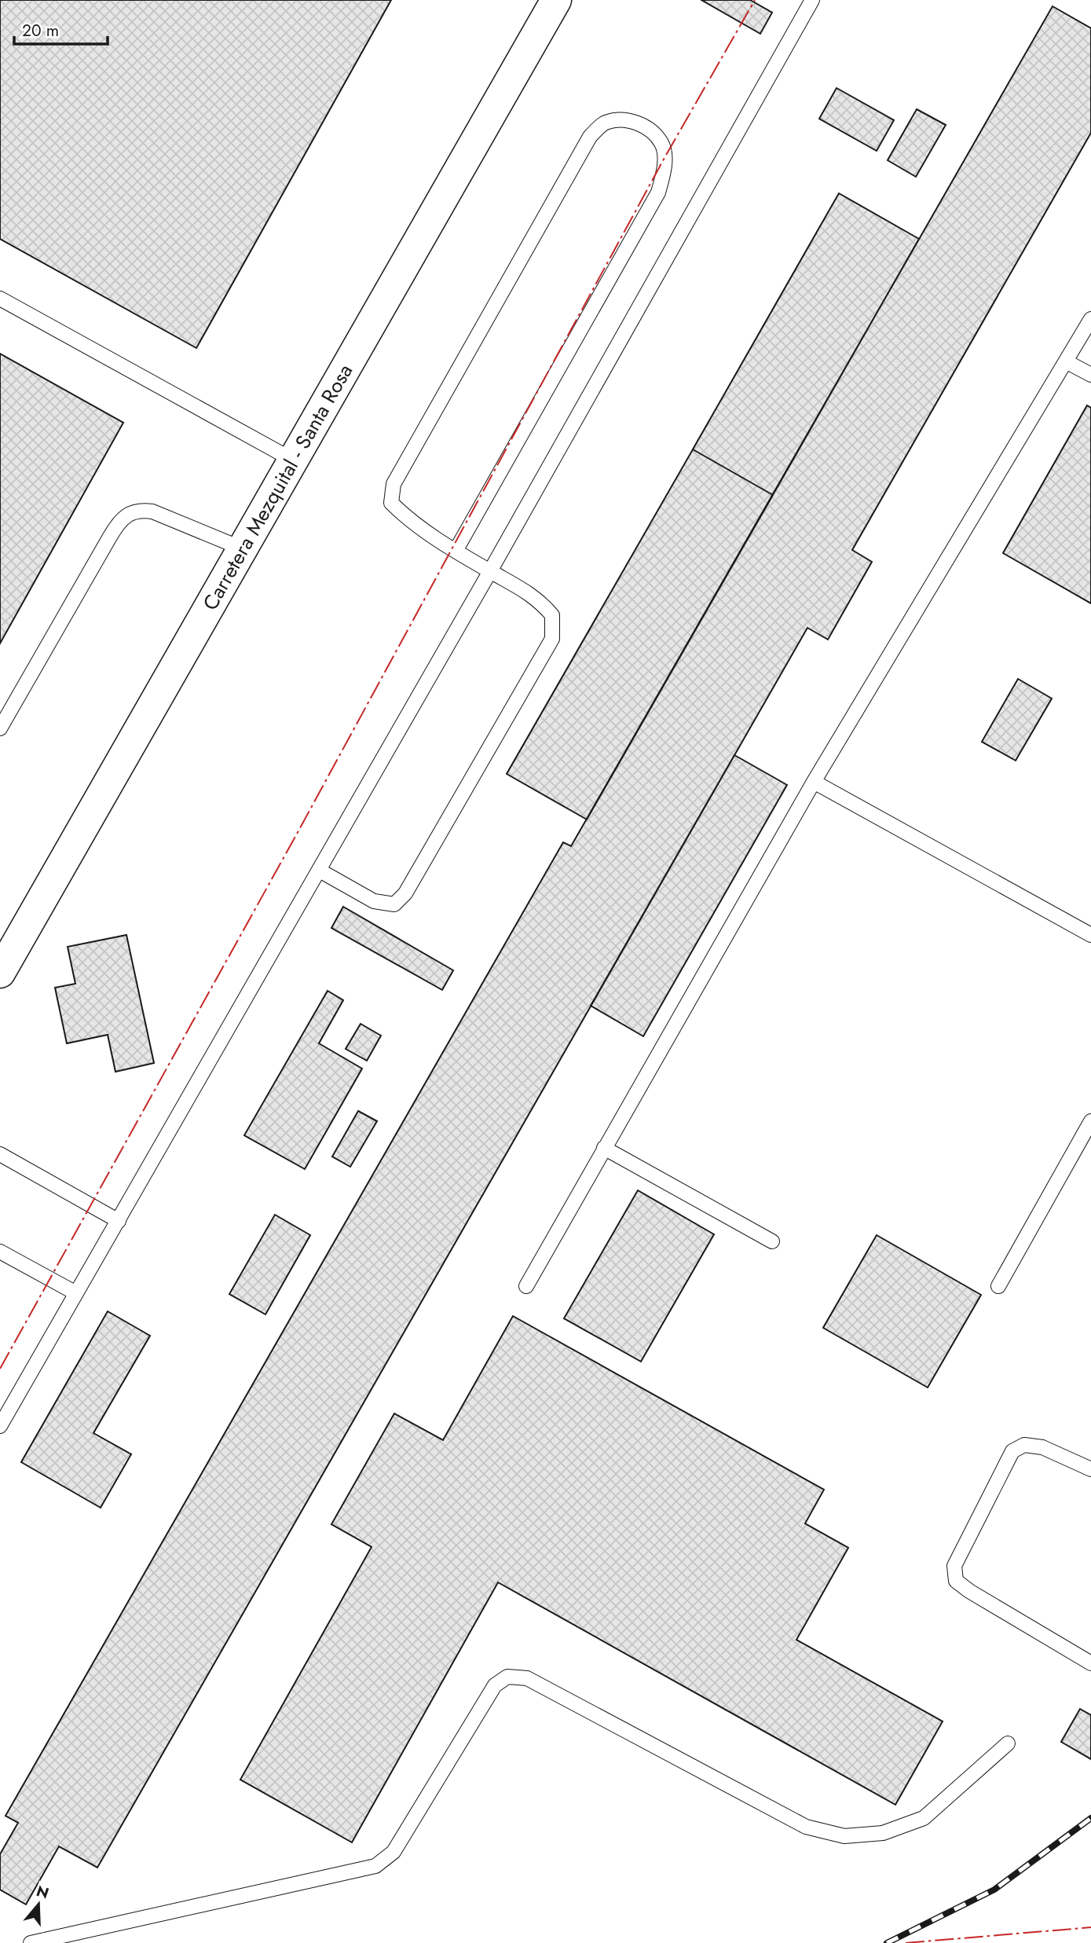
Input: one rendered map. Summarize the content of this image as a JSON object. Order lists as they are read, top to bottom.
{
  "streets": {
    "main road": ["Carretera Mezquital - Santa Rosa"]
  },
  "scale_bar": "20 m",
  "north": "top"
}
